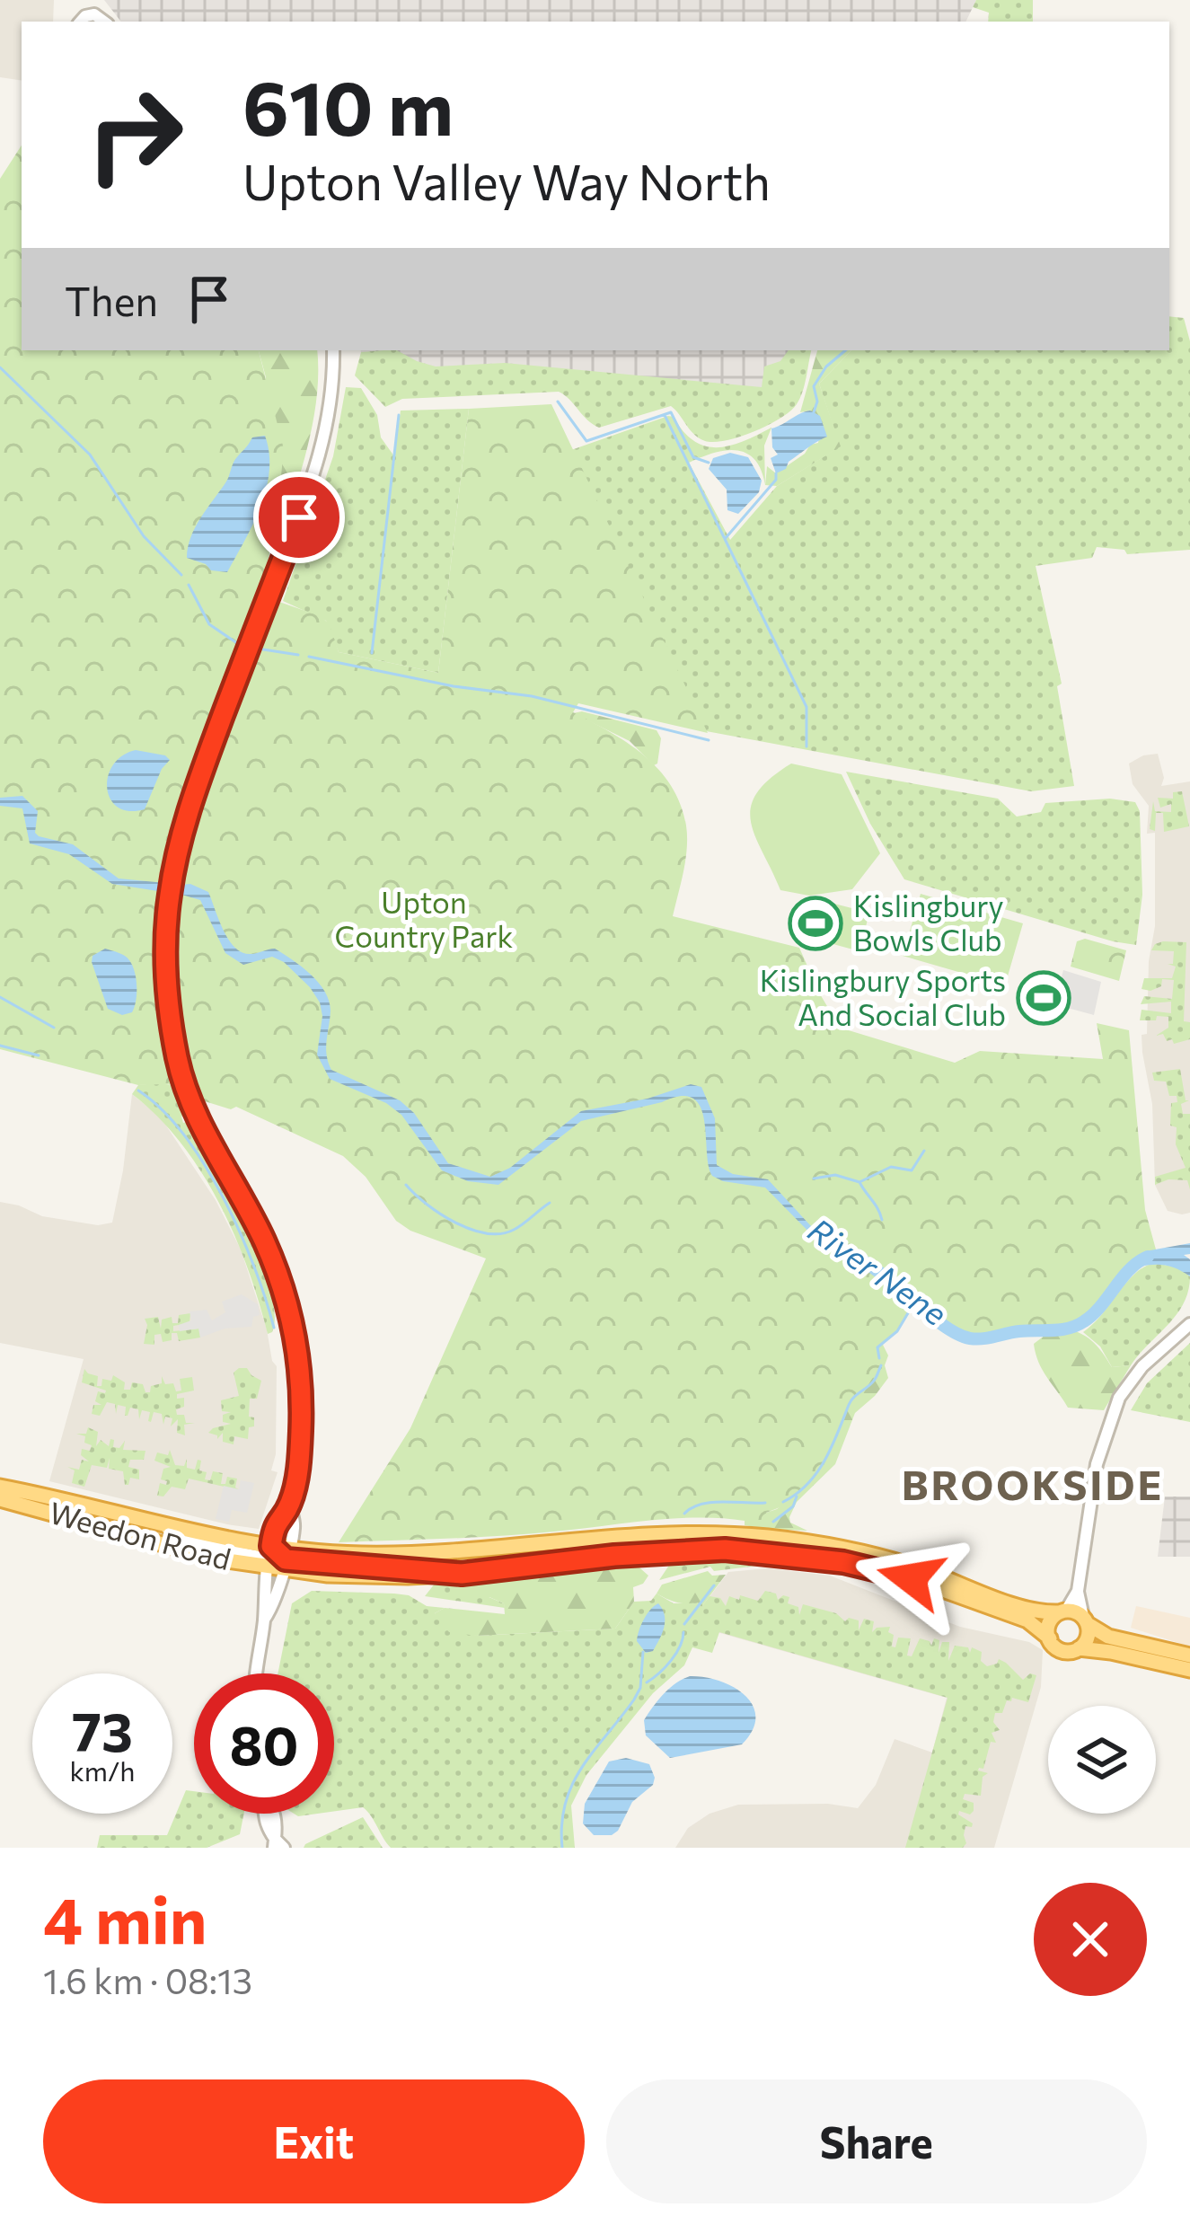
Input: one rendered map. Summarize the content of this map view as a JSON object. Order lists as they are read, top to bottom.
{
  "streets": {
    "highway": ["Weedon Road"]
  },
  "districts": ["BROOKSIDE"],
  "water": ["River Nene"],
  "parks": ["Upton Country Park"],
  "places": {
    "sports": ["Kislingbury Bowls Club", "Kislingbury Sports And Social Club"]
  },
  "page": {
    "turn": ["610 m", "Upton Valley Way North"],
    "then": "Then",
    "speed": "73 km/h",
    "limit": "80",
    "heading": ["4 min", "1.6 km · 08:13"],
    "buttons": ["Exit", "Share"]
  }
}
